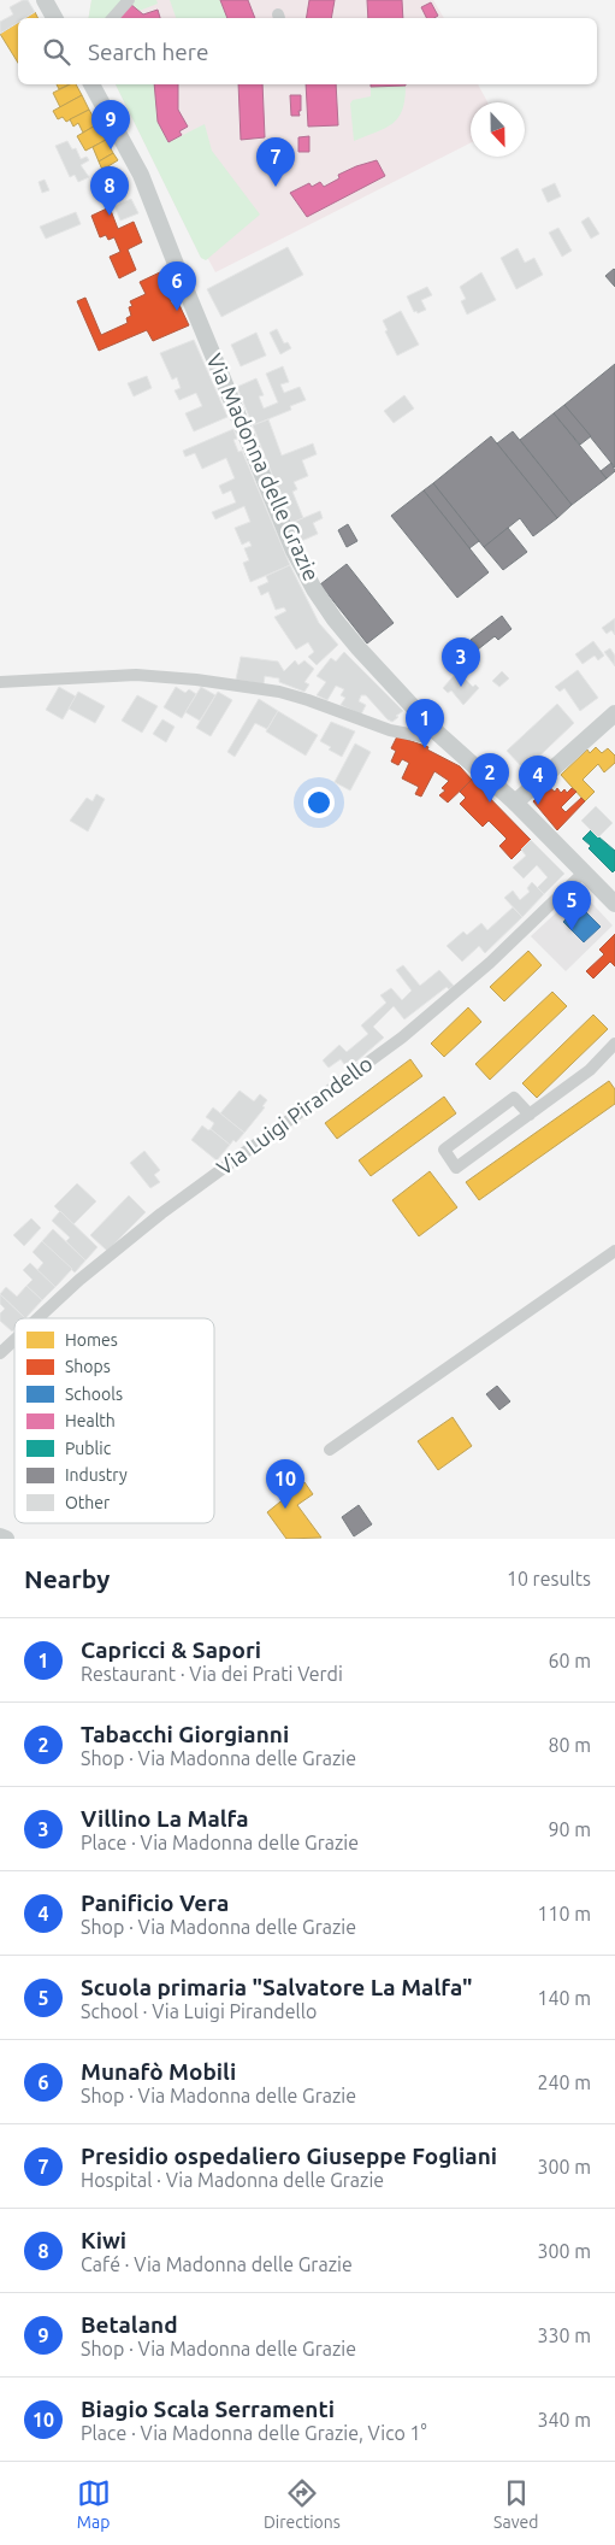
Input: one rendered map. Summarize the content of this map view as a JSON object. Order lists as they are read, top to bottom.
{
  "streets": {
    "main road": ["Via Madonna delle Grazie"],
    "street": ["Via Luigi Pirandello"]
  },
  "crossings": [
    ["Via Madonna delle Grazie", "Via Luigi Pirandello"]
  ],
  "legend": [
    "Homes",
    "Shops",
    "Schools",
    "Health",
    "Public",
    "Industry",
    "Other"
  ],
  "north": "bottom",
  "page": {
    "search": "Search here",
    "pins": [
      "9",
      "7",
      "8",
      "6",
      "3",
      "1",
      "2",
      "4",
      "5",
      "10"
    ],
    "heading": ["Nearby", "10 results"],
    "list": [
      {
        "mark": "1",
        "name": "Capricci & Sapori",
        "note": "Restaurant · Via dei Prati Verdi",
        "value": "60 m"
      },
      {
        "mark": "2",
        "name": "Tabacchi Giorgianni",
        "note": "Shop · Via Madonna delle Grazie",
        "value": "80 m"
      },
      {
        "mark": "3",
        "name": "Villino La Malfa",
        "note": "Place · Via Madonna delle Grazie",
        "value": "90 m"
      },
      {
        "mark": "4",
        "name": "Panificio Vera",
        "note": "Shop · Via Madonna delle Grazie",
        "value": "110 m"
      },
      {
        "mark": "5",
        "name": "Scuola primaria \"Salvatore La Malfa\"",
        "note": "School · Via Luigi Pirandello",
        "value": "140 m"
      },
      {
        "mark": "6",
        "name": "Munafò Mobili",
        "note": "Shop · Via Madonna delle Grazie",
        "value": "240 m"
      },
      {
        "mark": "7",
        "name": "Presidio ospedaliero Giuseppe Fogliani",
        "note": "Hospital · Via Madonna delle Grazie",
        "value": "300 m"
      },
      {
        "mark": "8",
        "name": "Kiwi",
        "note": "Café · Via Madonna delle Grazie",
        "value": "300 m"
      },
      {
        "mark": "9",
        "name": "Betaland",
        "note": "Shop · Via Madonna delle Grazie",
        "value": "330 m"
      },
      {
        "mark": "10",
        "name": "Biagio Scala Serramenti",
        "note": "Place · Via Madonna delle Grazie, Vico 1°",
        "value": "340 m"
      }
    ],
    "nav": ["Map", "Directions", "Saved"]
  }
}
